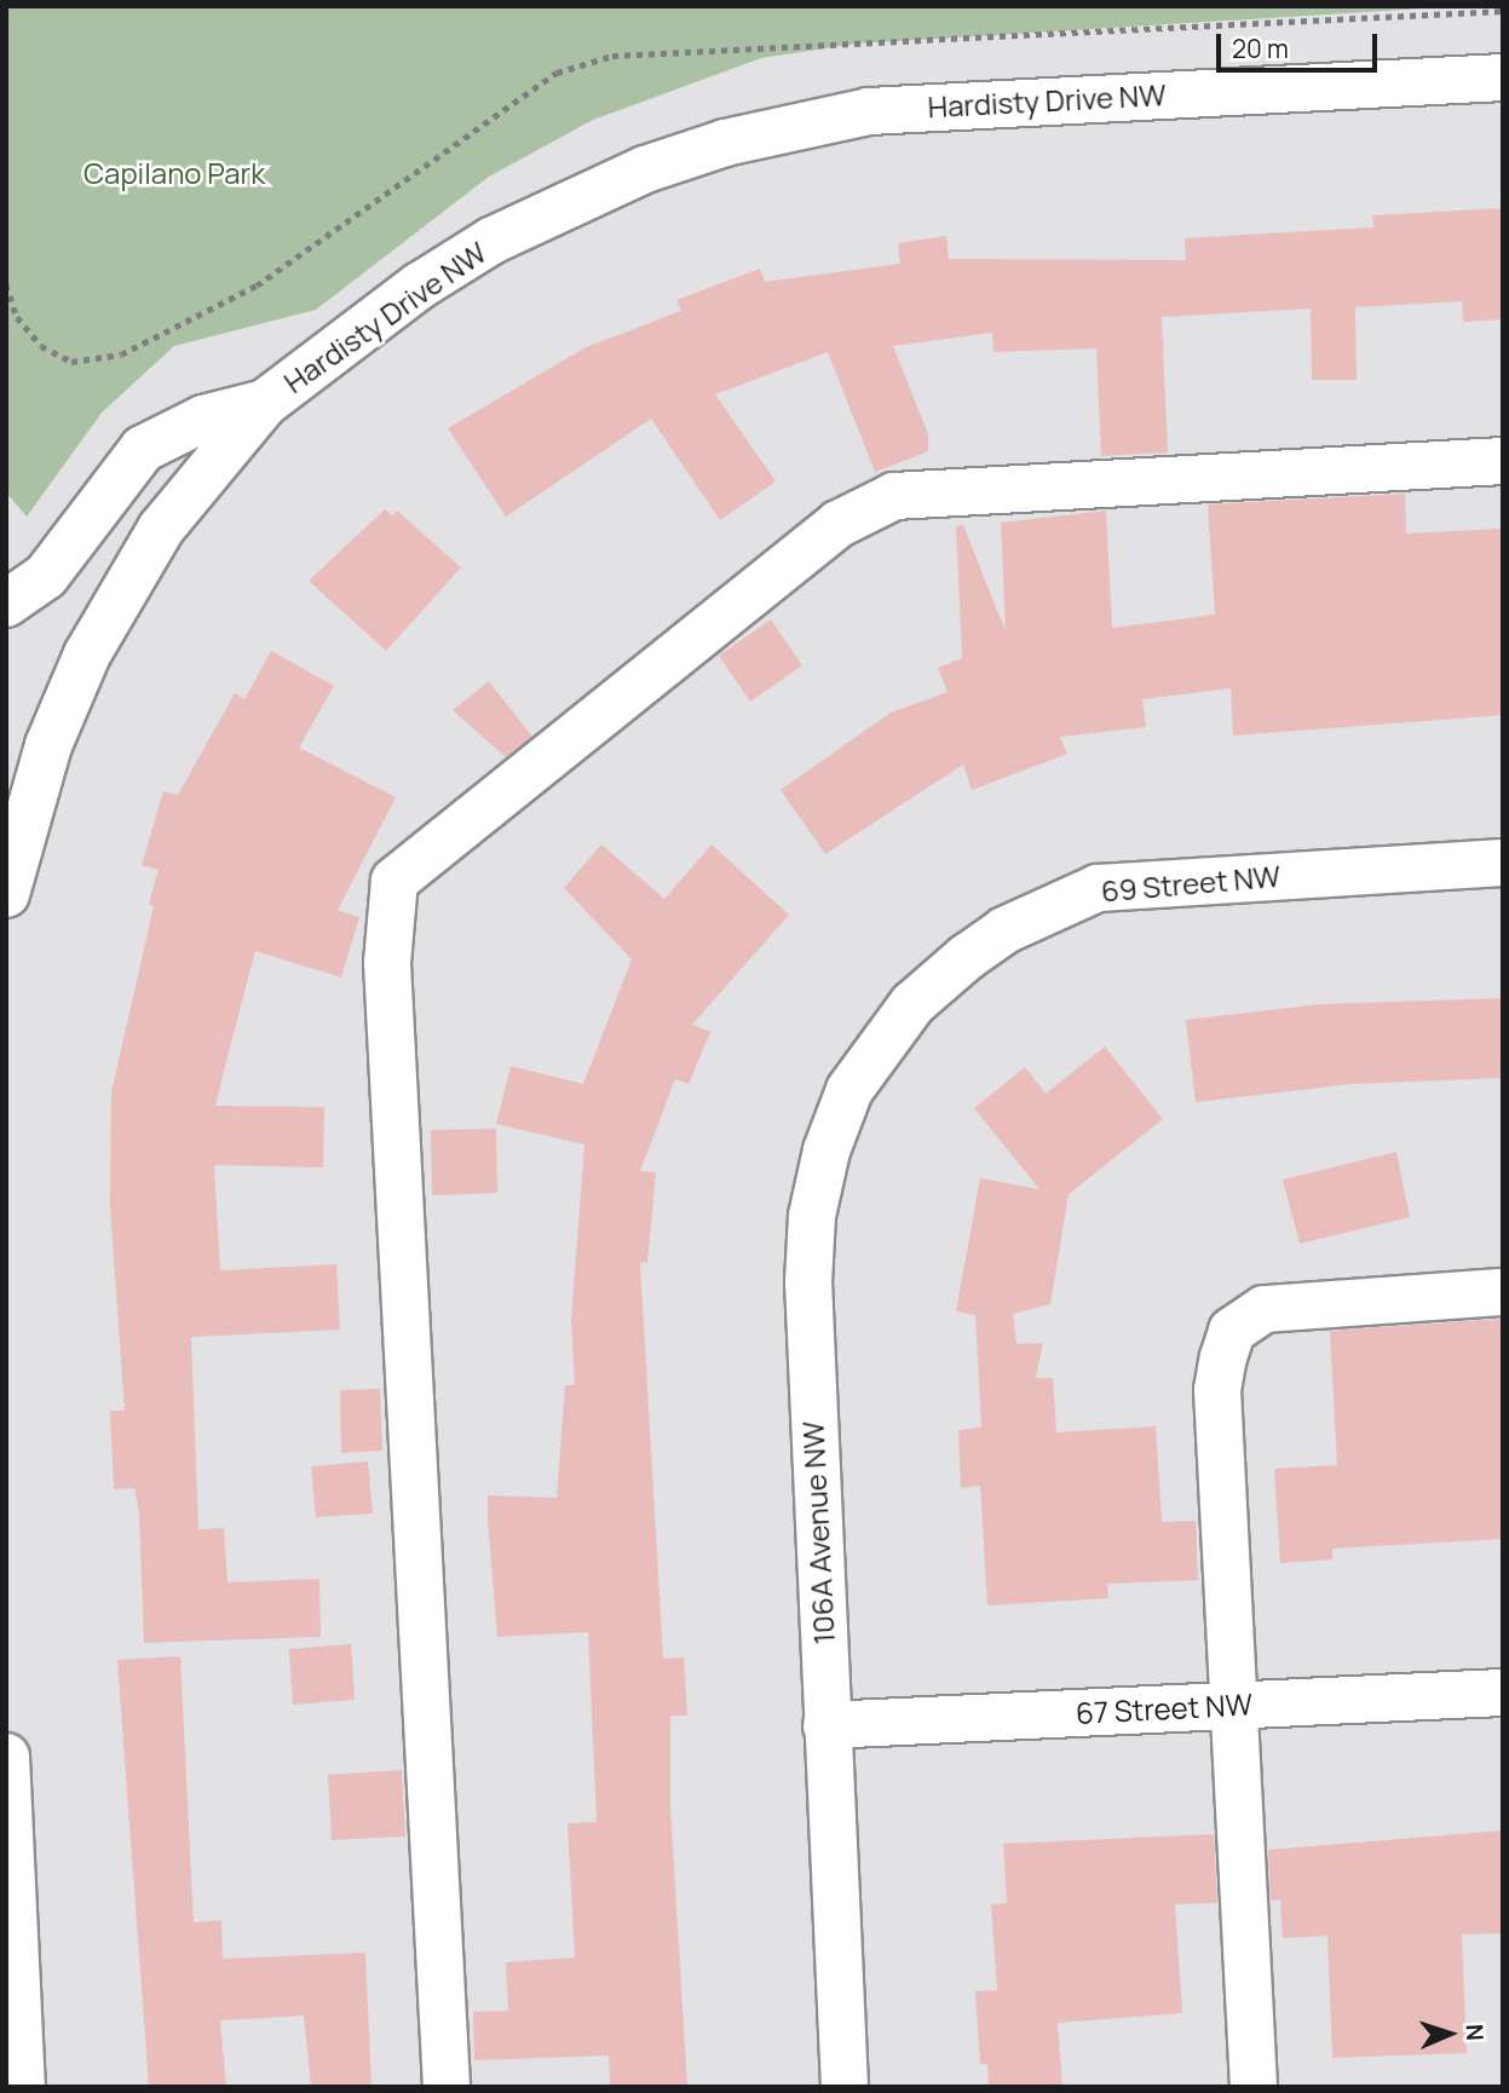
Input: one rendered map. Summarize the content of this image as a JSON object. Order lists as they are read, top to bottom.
{
  "streets": {
    "street": [
      "Hardisty Drive NW",
      "69 Street NW",
      "106A Avenue NW",
      "67 Street NW"
    ]
  },
  "crossings": [
    ["69 Street NW", "106A Avenue NW"],
    ["106A Avenue NW", "67 Street NW"]
  ],
  "parks": ["Capilano Park"],
  "scale_bar": "20 m",
  "north": "right"
}
